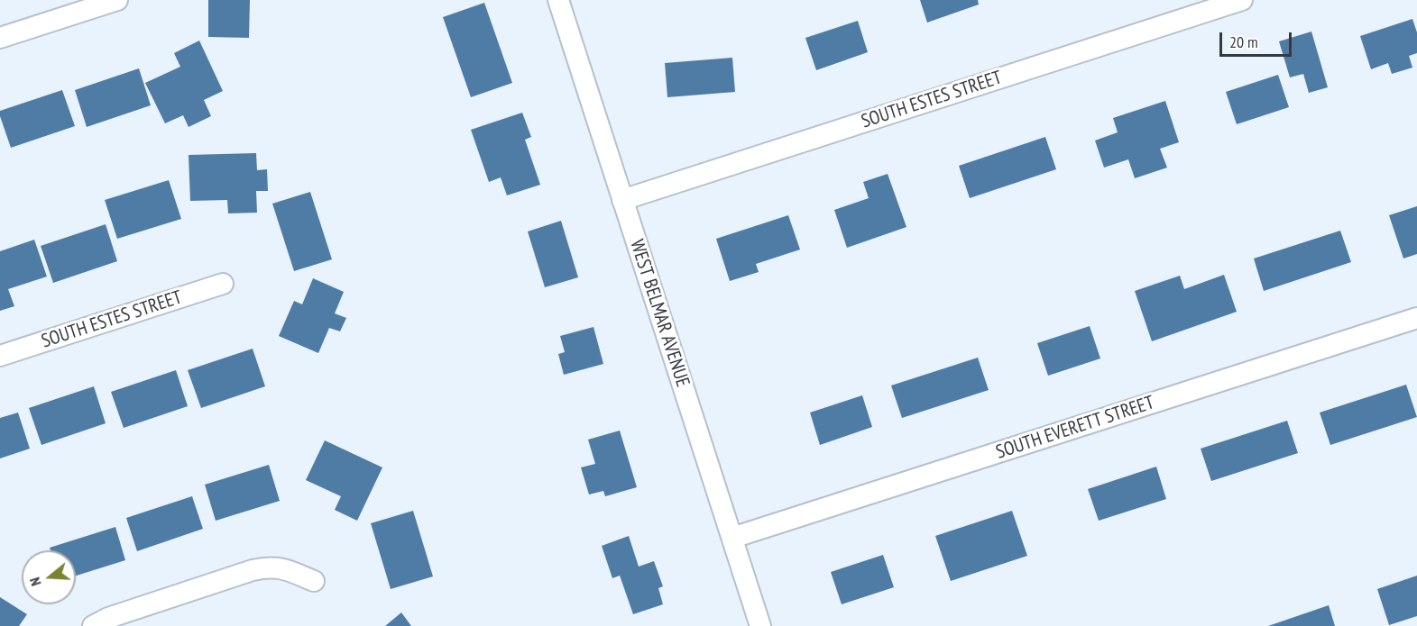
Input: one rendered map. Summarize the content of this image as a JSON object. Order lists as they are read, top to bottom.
{
  "streets": {
    "street": ["SOUTH ESTES STREET", "WEST BELMAR AVENUE", "SOUTH EVERETT STREET"]
  },
  "crossings": [
    ["SOUTH ESTES STREET", "WEST BELMAR AVENUE"],
    ["WEST BELMAR AVENUE", "SOUTH EVERETT STREET"]
  ],
  "scale_bar": "20 m",
  "north": "left"
}
